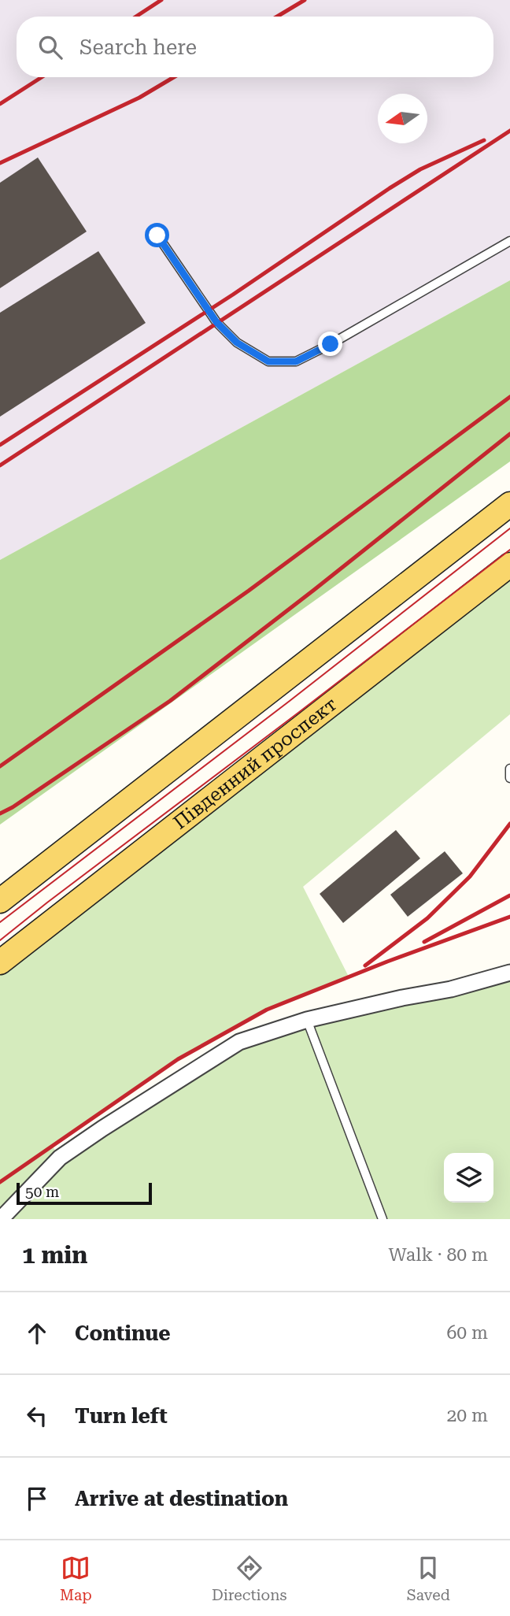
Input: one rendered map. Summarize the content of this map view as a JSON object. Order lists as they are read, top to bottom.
{
  "streets": {
    "main road": ["Південний проспект"]
  },
  "scale_bar": "50 m",
  "north": "left",
  "page": {
    "search": "Search here",
    "scale": "50 m",
    "heading": ["1 min", "Walk · 80 m"],
    "list": [
      ["Continue", "60 m"],
      ["Turn left", "20 m"],
      "Arrive at destination"
    ],
    "nav": ["Map", "Directions", "Saved"]
  }
}
